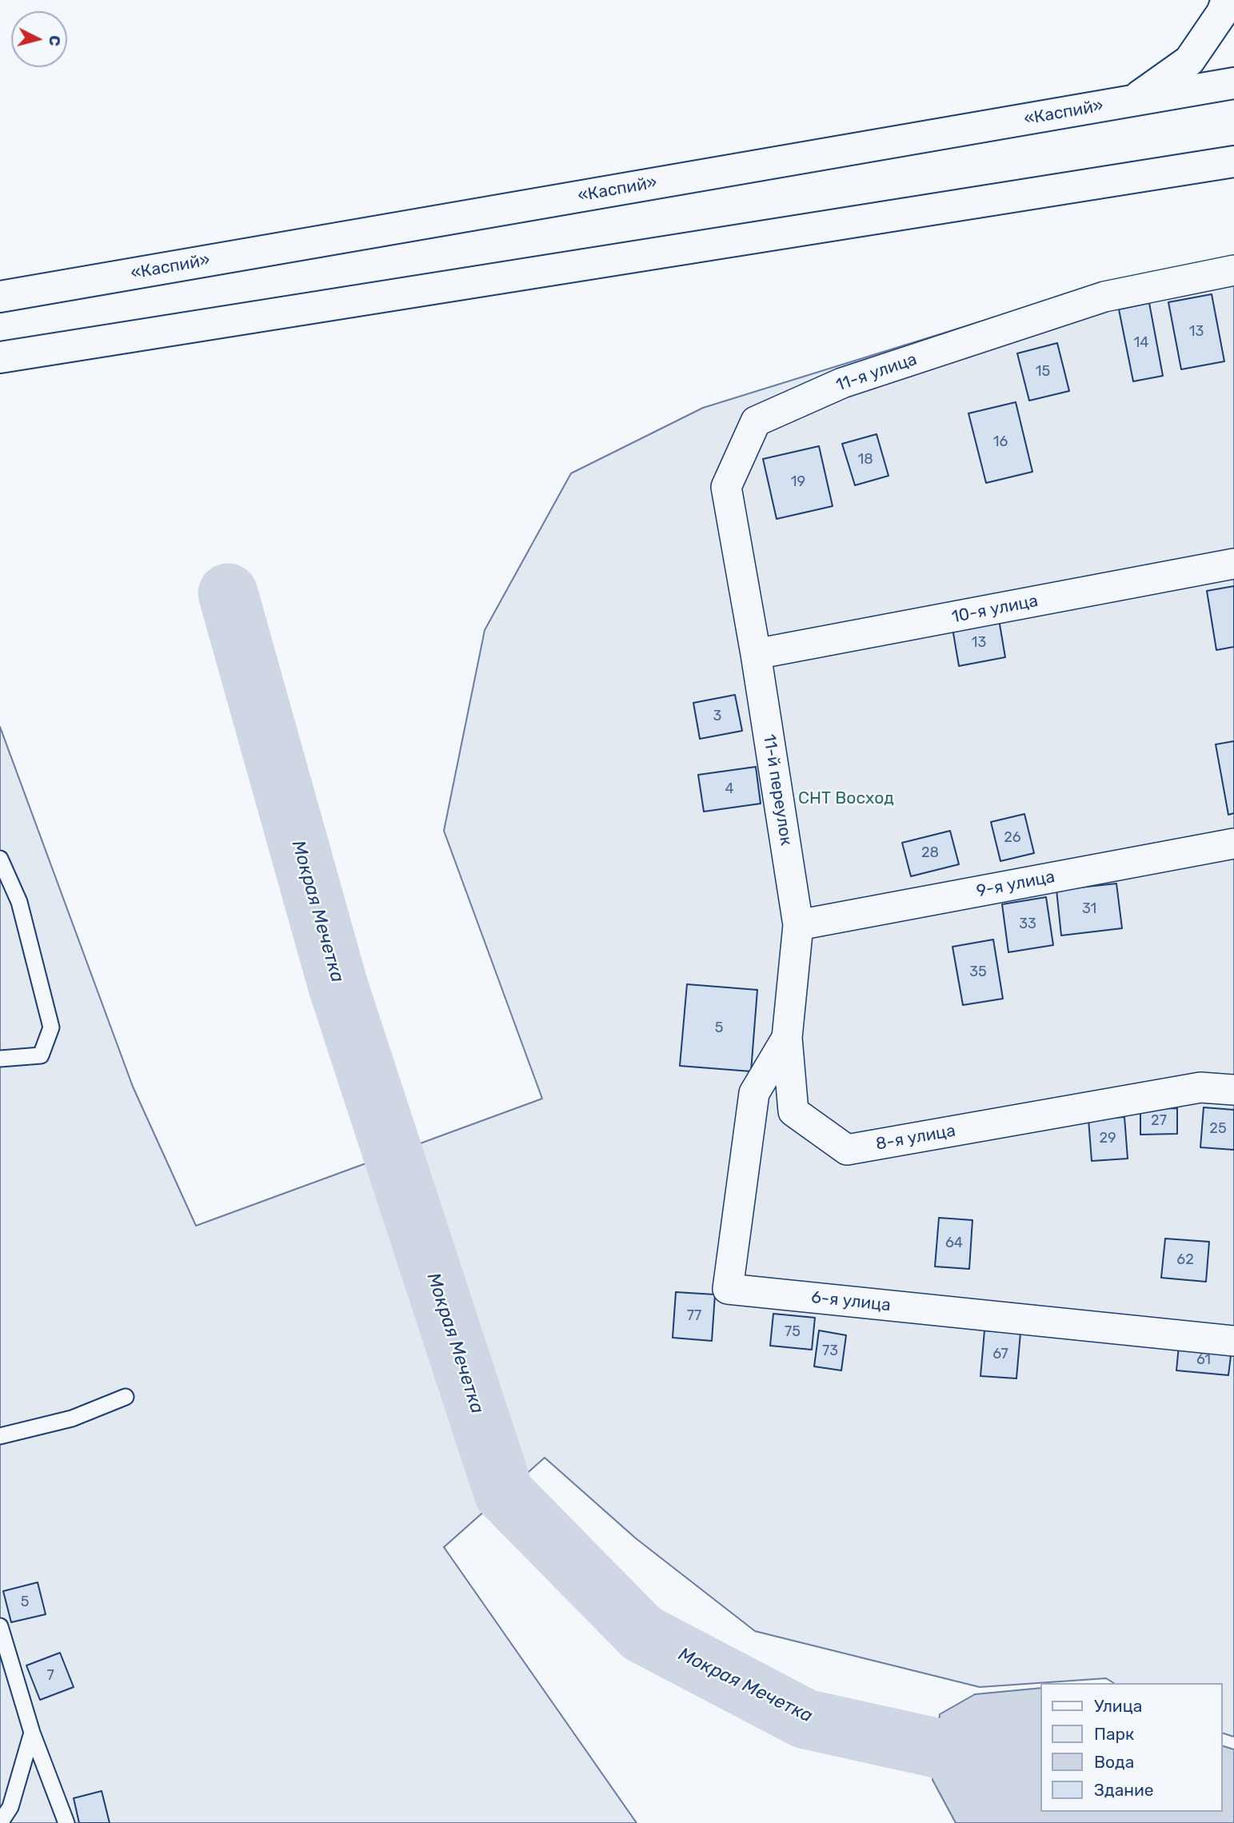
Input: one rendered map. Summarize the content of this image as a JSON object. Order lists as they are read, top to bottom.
{
  "streets": {
    "highway": ["«Каспий»"],
    "street": [
      "11-я улица",
      "10-я улица",
      "11-й переулок",
      "9-я улица",
      "8-я улица",
      "6-я улица"
    ]
  },
  "crossings": [
    ["11-я улица", "10-я улица"],
    ["11-я улица", "11-й переулок"],
    ["10-я улица", "11-й переулок"],
    ["11-й переулок", "9-я улица"],
    ["11-й переулок", "8-я улица"],
    ["9-я улица", "8-я улица"],
    ["8-я улица", "6-я улица"]
  ],
  "water": ["Мокрая Мечетка"],
  "parks": ["СНТ Восход"],
  "house_numbers": [
    "13",
    "14",
    "15",
    "16",
    "18",
    "19",
    "13",
    "3",
    "4",
    "26",
    "28",
    "31",
    "33",
    "35",
    "5",
    "27",
    "25",
    "29",
    "64",
    "62",
    "77",
    "75",
    "73",
    "67",
    "61",
    "5",
    "7"
  ],
  "legend": [
    "Улица",
    "Парк",
    "Вода",
    "Здание"
  ],
  "north": "right"
}
